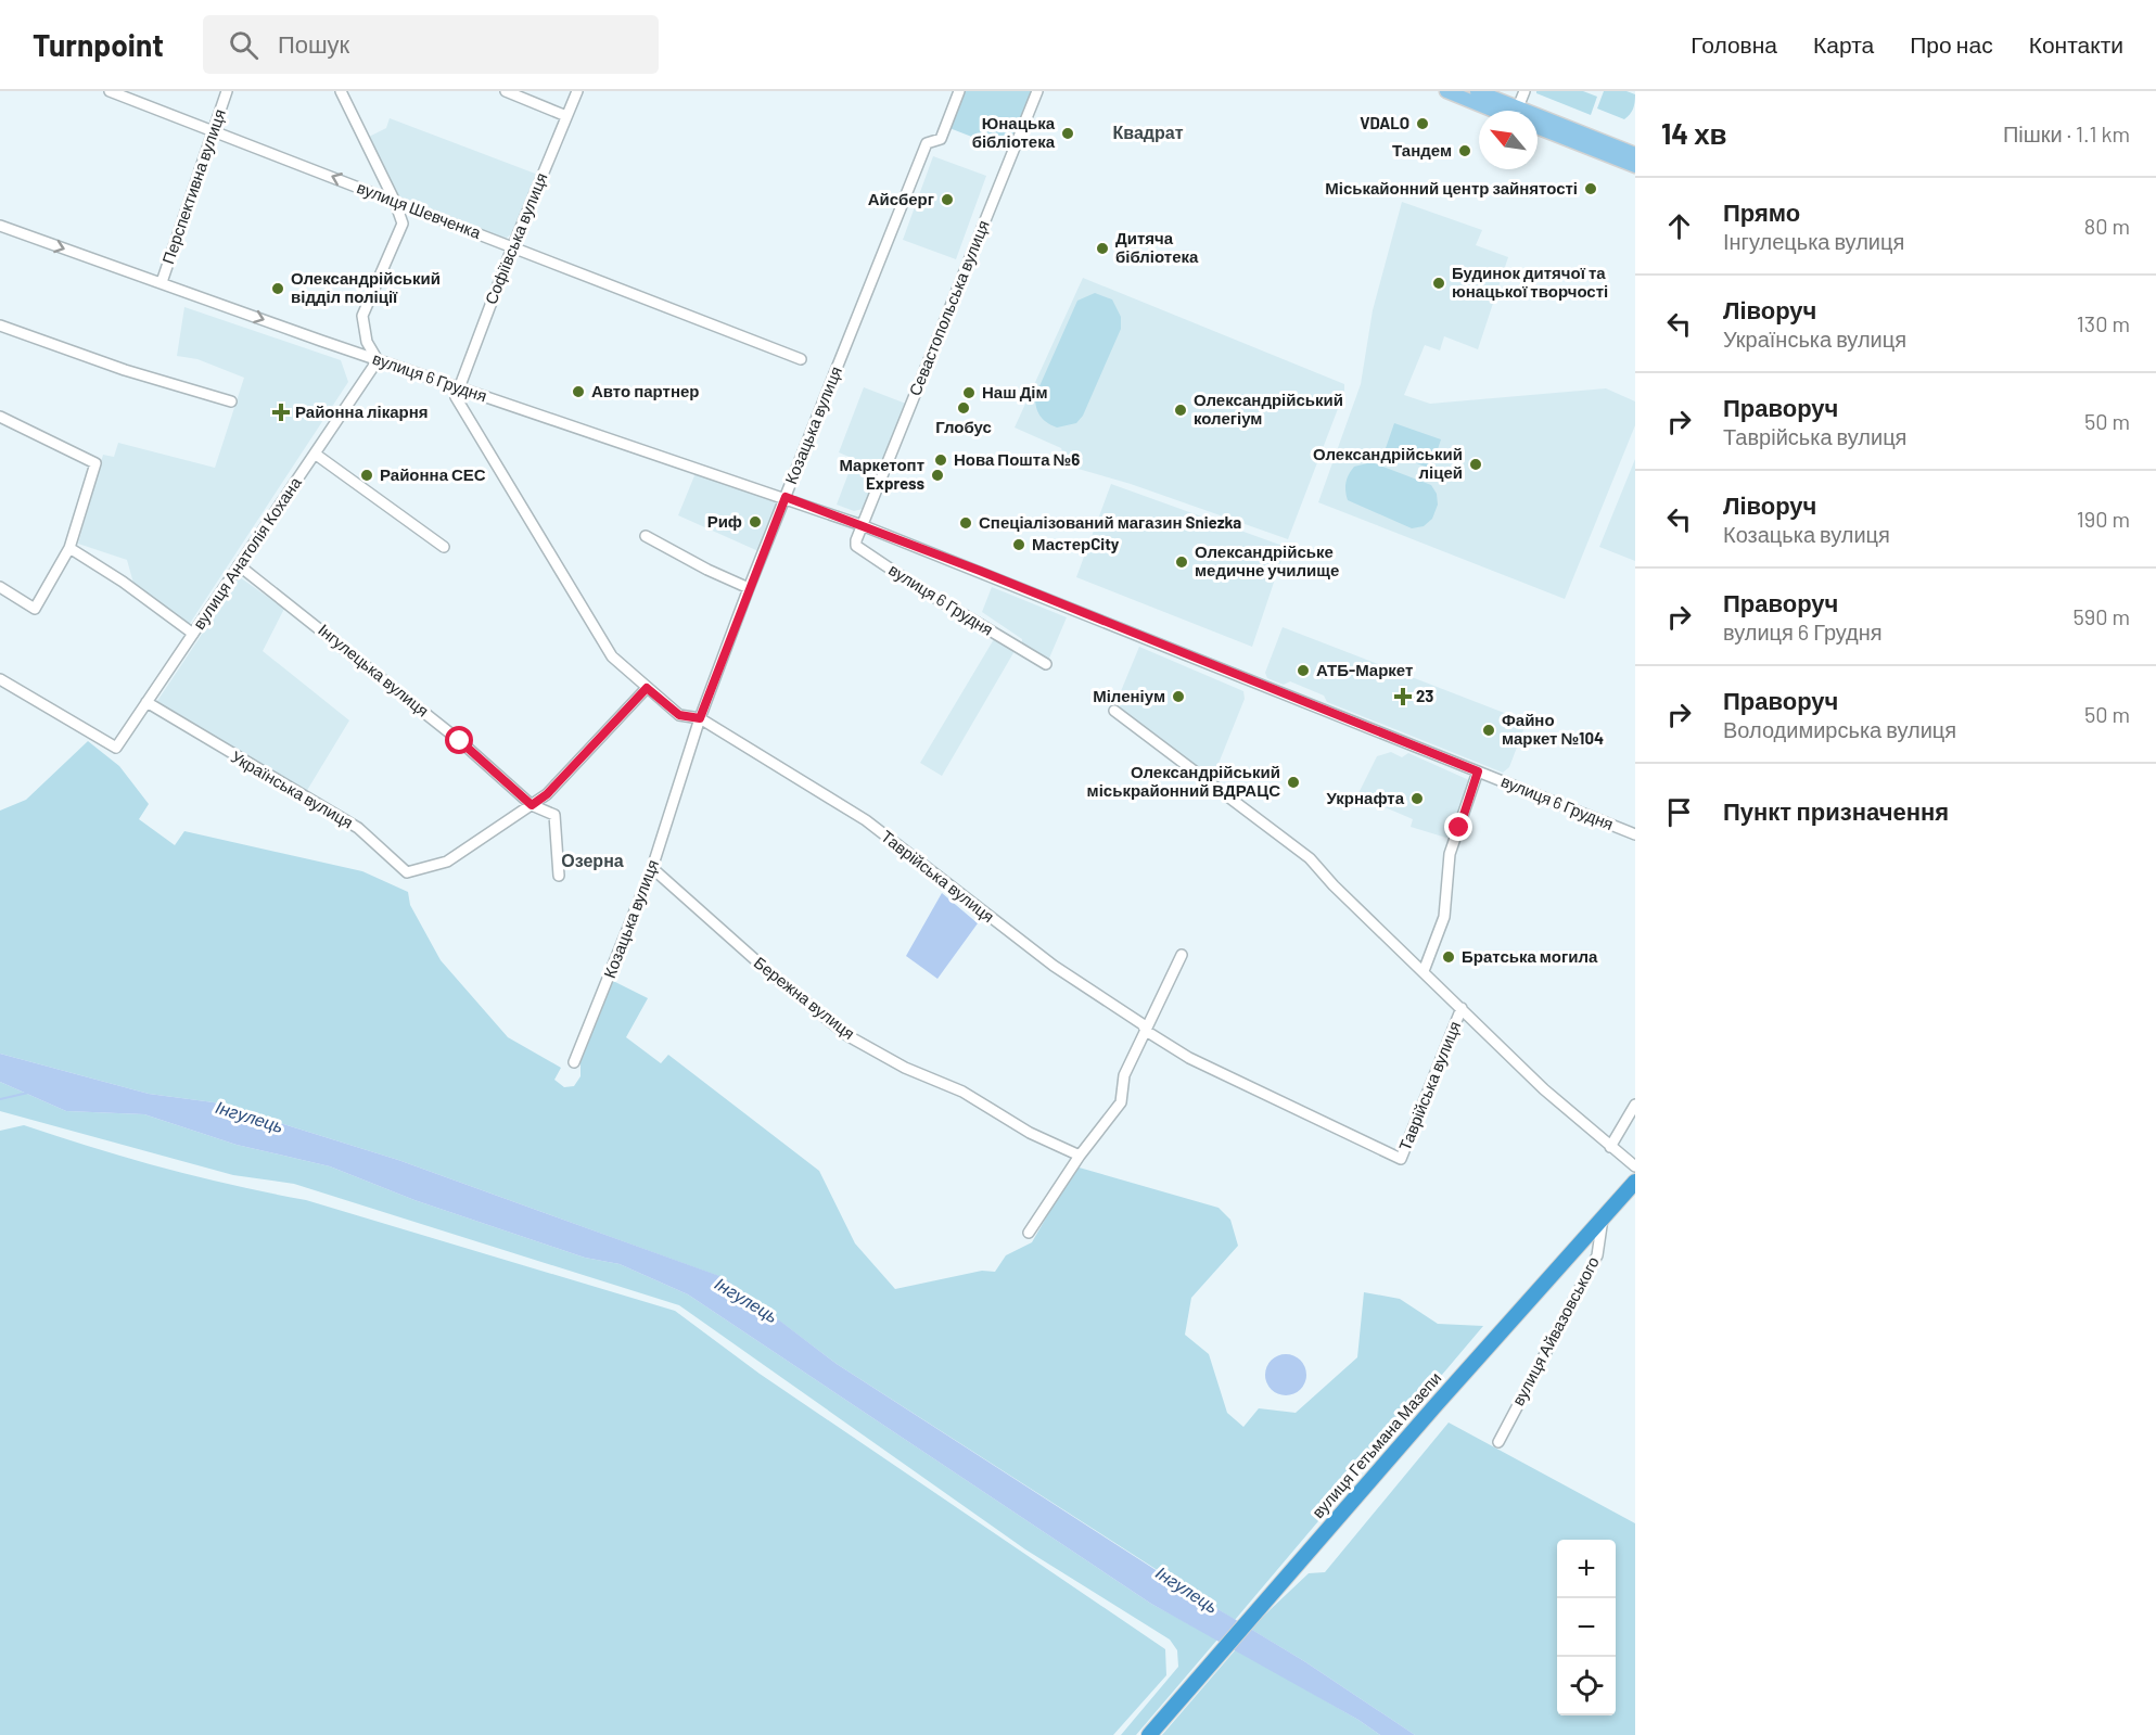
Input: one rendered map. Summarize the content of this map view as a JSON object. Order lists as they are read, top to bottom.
{
  "streets": {
    "highway": ["вулиця Гетьмана Мазепи"],
    "street": [
      "Перспективна вулиця",
      "вулиця Шевченка",
      "Софіївська вулиця",
      "Севастопольська вулиця",
      "вулиця 6 Грудня",
      "Козацька вулиця",
      "вулиця Анатолія Кохана",
      "Інгулецька вулиця",
      "Українська вулиця",
      "Таврійська вулиця",
      "Бережна вулиця",
      "вулиця Айвазовського"
    ]
  },
  "crossings": [
    ["Перспективна вулиця", "вулиця Шевченка"],
    ["Перспективна вулиця", "вулиця 6 Грудня"],
    ["вулиця Шевченка", "Софіївська вулиця"],
    ["Софіївська вулиця", "вулиця 6 Грудня"],
    ["Софіївська вулиця", "Таврійська вулиця"],
    ["Севастопольська вулиця", "вулиця 6 Грудня"],
    ["вулиця 6 Грудня", "Козацька вулиця"],
    ["вулиця 6 Грудня", "вулиця Анатолія Кохана"],
    ["вулиця 6 Грудня", "Таврійська вулиця"],
    ["Козацька вулиця", "Таврійська вулиця"],
    ["Козацька вулиця", "Бережна вулиця"],
    ["вулиця Анатолія Кохана", "Інгулецька вулиця"],
    ["вулиця Анатолія Кохана", "Українська вулиця"],
    ["Інгулецька вулиця", "Українська вулиця"],
    ["Українська вулиця", "Таврійська вулиця"],
    ["вулиця Айвазовського", "вулиця Гетьмана Мазепи"]
  ],
  "districts": ["Квадрат", "Озерна"],
  "water": ["Інгулець"],
  "places": {
    "other": [
      "VDALO",
      "Юнацька бібліотека",
      "Тандем",
      "Міськайонний центр зайнятості",
      "Айсберг",
      "Дитяча бібліотека",
      "Будинок дитячої та юнацької творчості",
      "Олександрійський відділ поліції",
      "Авто партнер",
      "Наш Дім",
      "Глобус",
      "Олександрійський колегіум",
      "Нова Пошта №6",
      "Олександрійський ліцей",
      "Районна СЕС",
      "Маркетопт Express",
      "Риф",
      "Спеціалізований магазин Sniezka",
      "МастерCity",
      "Олександрійське медичне училище",
      "АТБ-Маркет",
      "Міленіум",
      "Файно маркет №104",
      "Олександрійський міськрайонний ВДРАЦС",
      "Укрнафта",
      "Братська могила"
    ],
    "health": ["Районна лікарня", "23"]
  },
  "north": "top left",
  "page": {
    "header": "Turnpoint",
    "search": "Пошук",
    "nav": [
      "Головна",
      "Карта",
      "Про нас",
      "Контакти"
    ],
    "heading": ["14 хв", "Пішки · 1.1 km"],
    "list": [
      ["Прямо", "Інгулецька вулиця", "80 m"],
      ["Ліворуч", "Українська вулиця", "130 m"],
      ["Праворуч", "Таврійська вулиця", "50 m"],
      ["Ліворуч", "Козацька вулиця", "190 m"],
      ["Праворуч", "вулиця 6 Грудня", "590 m"],
      ["Праворуч", "Володимирська вулиця", "50 m"],
      "Пункт призначення"
    ],
    "map_buttons": ["+", "−"]
  }
}
